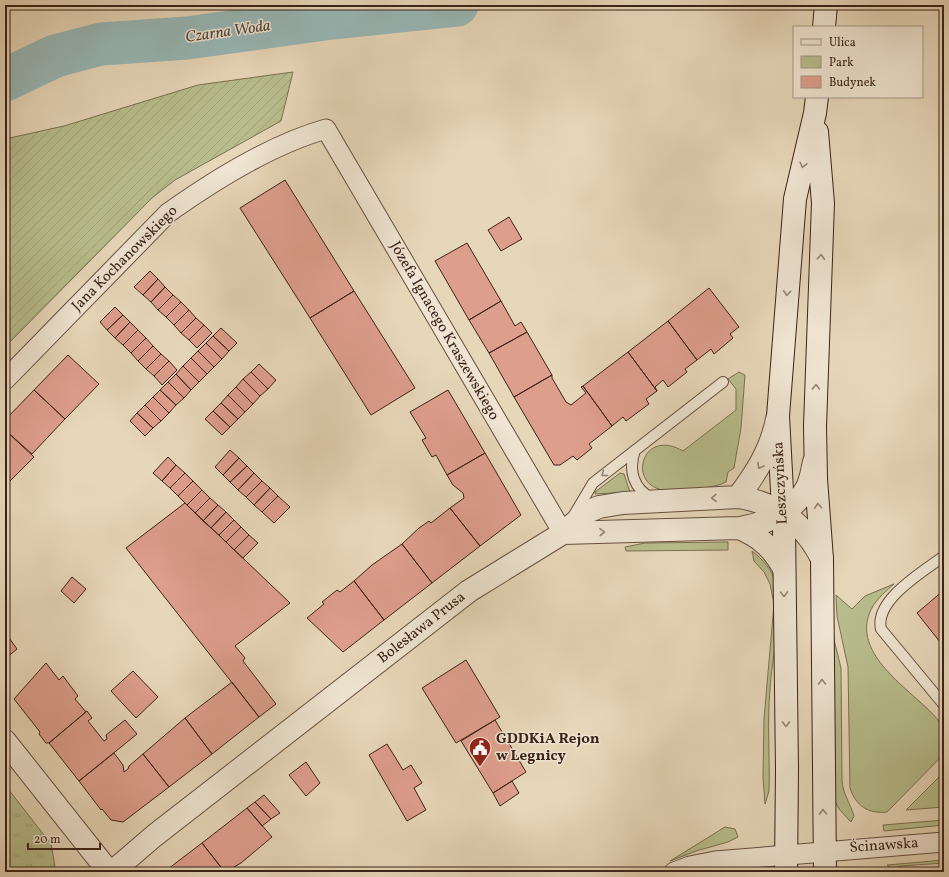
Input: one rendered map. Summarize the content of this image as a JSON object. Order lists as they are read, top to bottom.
{
  "streets": {
    "main road": ["Leszczyńska", "Bolesława Prusa"],
    "street": ["Jana Kochanowskiego", "Józefa Ignacego Kraszewskiego", "Ścinawska"]
  },
  "crossings": [
    ["Jana Kochanowskiego", "Józefa Ignacego Kraszewskiego"],
    ["Józefa Ignacego Kraszewskiego", "Bolesława Prusa"],
    ["Leszczyńska", "Ścinawska"]
  ],
  "water": ["Czarna Woda"],
  "places": {
    "public building": ["GDDKiA Rejon w Legnicy"]
  },
  "legend": ["Ulica", "Park", "Budynek"],
  "scale_bar": "20 m"
}
